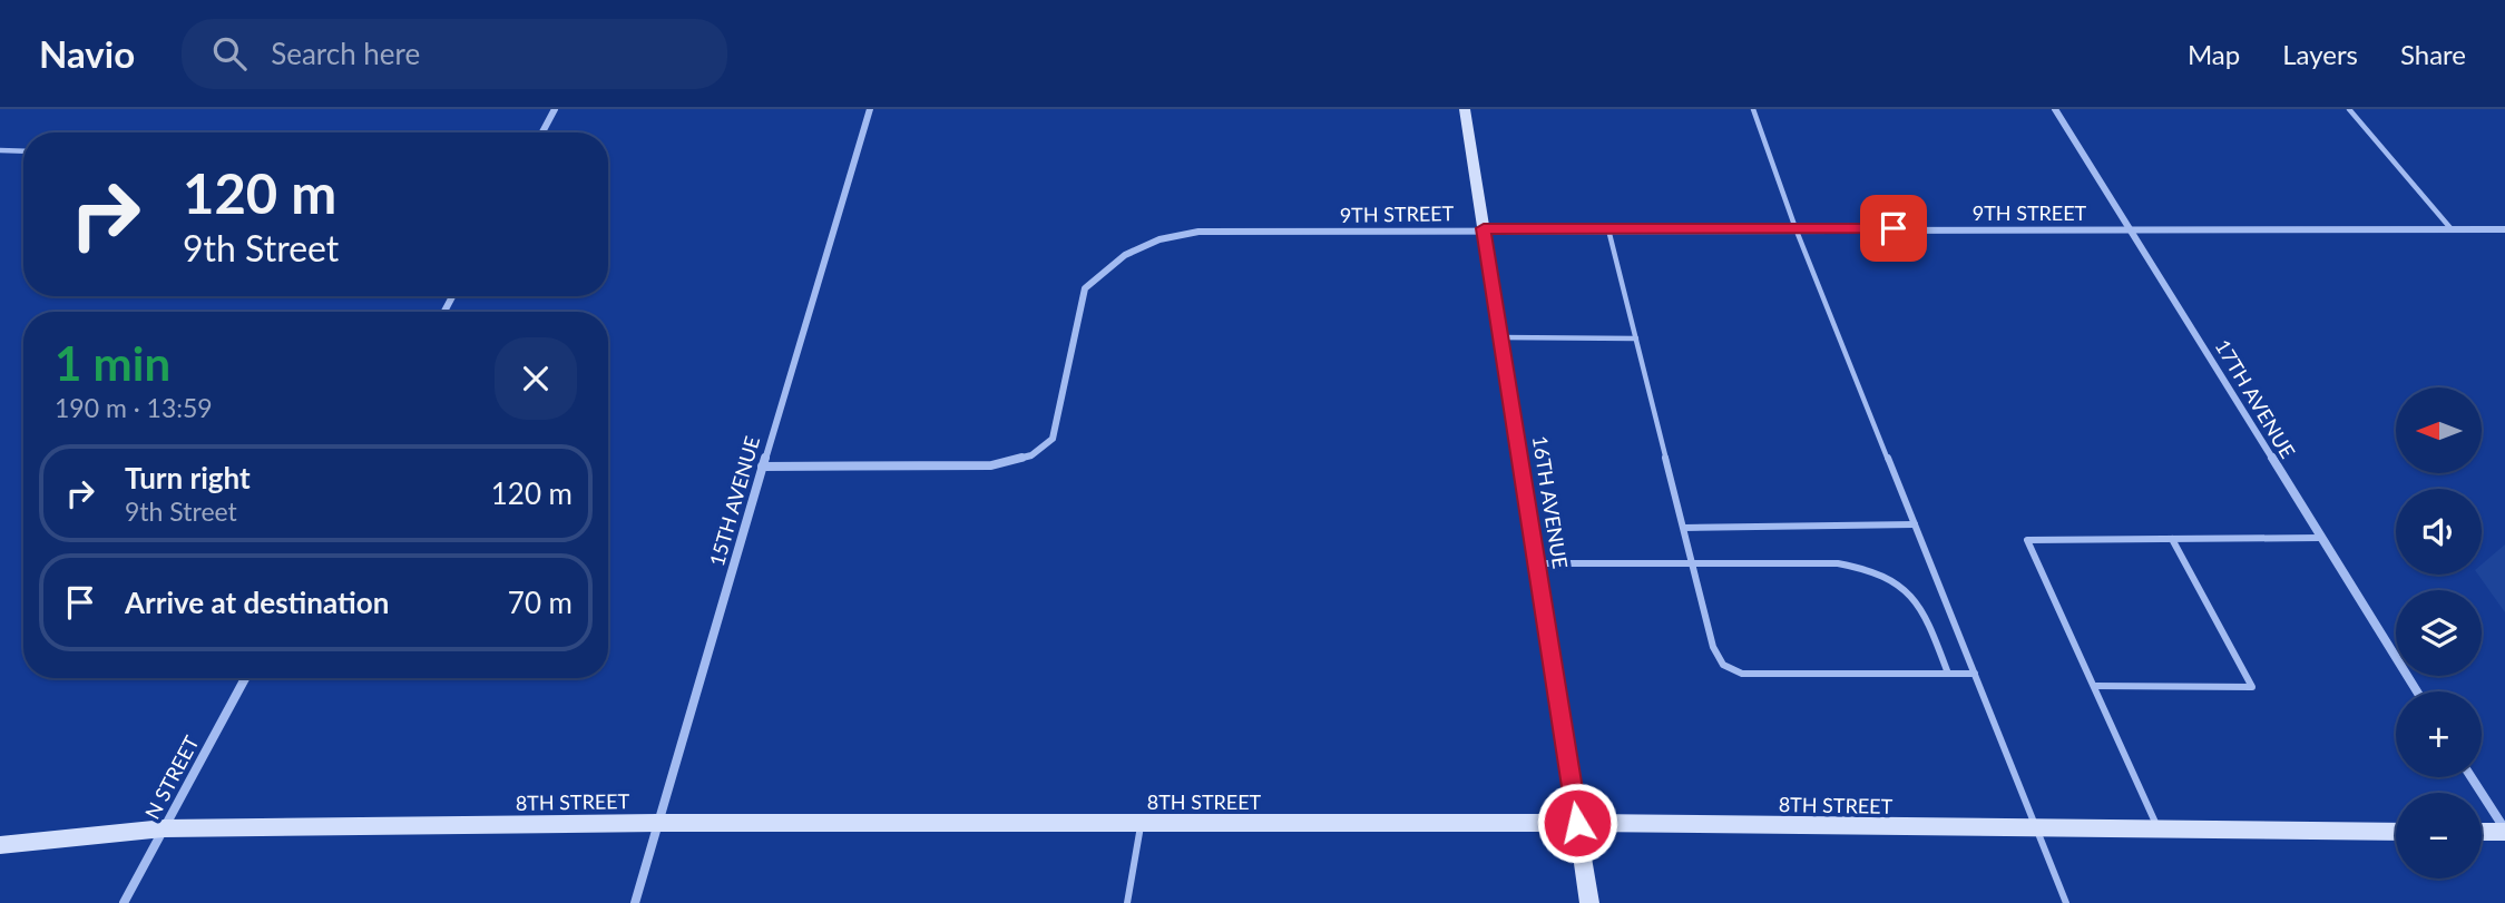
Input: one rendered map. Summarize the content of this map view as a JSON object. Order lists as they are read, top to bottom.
{
  "streets": {
    "main road": ["16TH AVENUE", "8TH STREET"],
    "street": [
      "9TH STREET",
      "17TH AVENUE",
      "15TH AVENUE",
      "N STREET"
    ]
  },
  "crossings": [
    ["9TH STREET", "17TH AVENUE"],
    ["9TH STREET", "15TH AVENUE"],
    ["9TH STREET", "16TH AVENUE"],
    ["15TH AVENUE", "8TH STREET"],
    ["16TH AVENUE", "8TH STREET"],
    ["N STREET", "8TH STREET"]
  ],
  "north": "left",
  "page": {
    "header": "Navio",
    "search": "Search here",
    "nav": ["Map", "Layers", "Share"],
    "turn": ["120 m", "9th Street"],
    "heading": ["1 min", "190 m · 13:59"],
    "map_buttons": ["+", "−"],
    "list": [
      {
        "name": "Turn right",
        "note": "9th Street",
        "value": "120 m"
      },
      {
        "name": "Arrive at destination",
        "value": "70 m"
      }
    ]
  }
}
